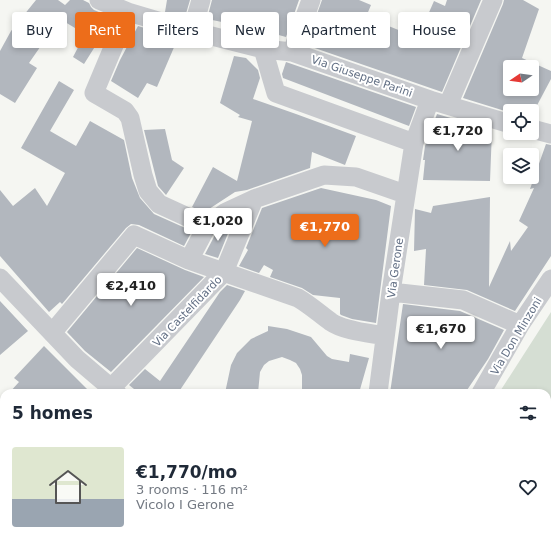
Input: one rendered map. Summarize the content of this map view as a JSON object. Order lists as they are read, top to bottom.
{
  "streets": {
    "street": [
      "Via Giuseppe Parini",
      "Via Gerone",
      "Via Castelfidardo",
      "Via Don Minzoni"
    ]
  },
  "crossings": [
    ["Via Giuseppe Parini", "Via Gerone"]
  ],
  "north": "left",
  "page": {
    "chip": [
      "Buy",
      "Rent",
      "Filters",
      "New",
      "Apartment",
      "House"
    ],
    "price": [
      "€1,720",
      "€1,020",
      "€1,770",
      "€2,410",
      "€1,670"
    ],
    "heading": "5 homes",
    "list": [
      {
        "name": "€1,770/mo",
        "note": "3 rooms · 116 m² · Vicolo I Gerone"
      }
    ]
  }
}
